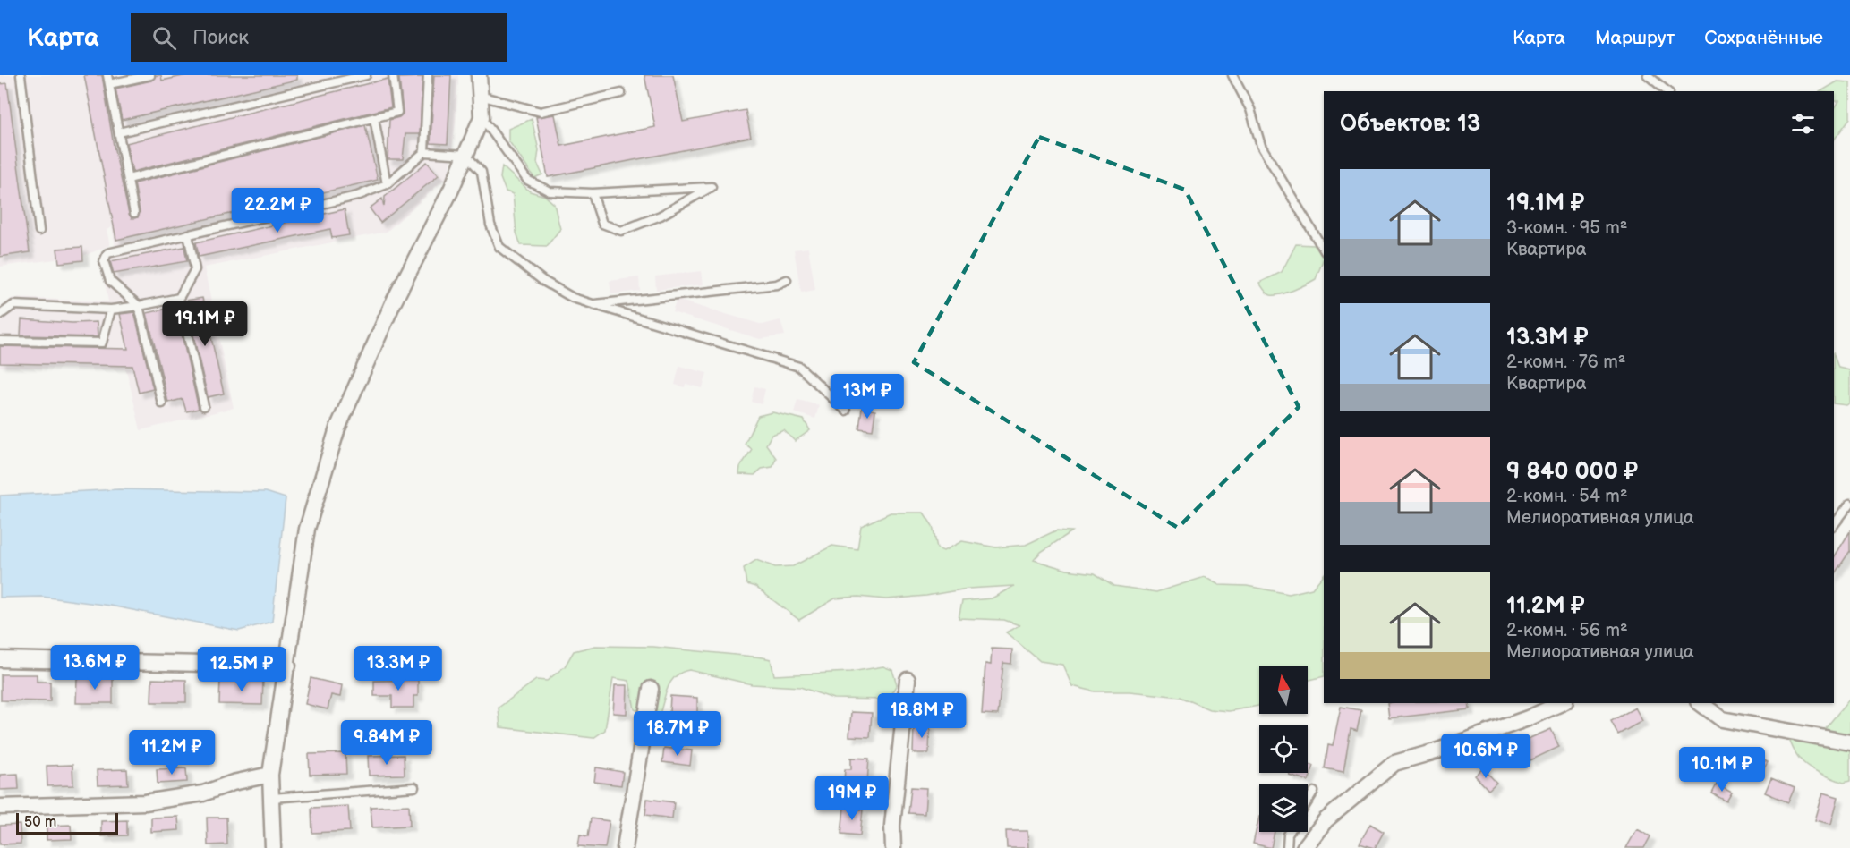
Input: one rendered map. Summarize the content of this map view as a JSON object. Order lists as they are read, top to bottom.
{
  "scale_bar": "50 m",
  "north": "top",
  "page": {
    "header": "Карта",
    "search": "Поиск",
    "nav": ["Карта", "Маршрут", "Сохранённые"],
    "heading": "Объектов: 13",
    "list": [
      {
        "name": "19.1M ₽",
        "note": "3-комн. · 95 m² · Квартира"
      },
      {
        "name": "13.3M ₽",
        "note": "2-комн. · 76 m² · Квартира"
      },
      {
        "name": "9 840 000 ₽",
        "note": "2-комн. · 54 m² · Мелиоративная улица"
      },
      {
        "name": "11.2M ₽",
        "note": "2-комн. · 56 m² · Мелиоративная улица"
      }
    ],
    "price": [
      "22.2M ₽",
      "19.1M ₽",
      "13M ₽",
      "13.6M ₽",
      "13.3M ₽",
      "12.5M ₽",
      "18.8M ₽",
      "18.7M ₽",
      "9.84M ₽",
      "11.2M ₽",
      "10.6M ₽",
      "10.1M ₽",
      "19M ₽"
    ],
    "scale": "50 m"
  }
}
